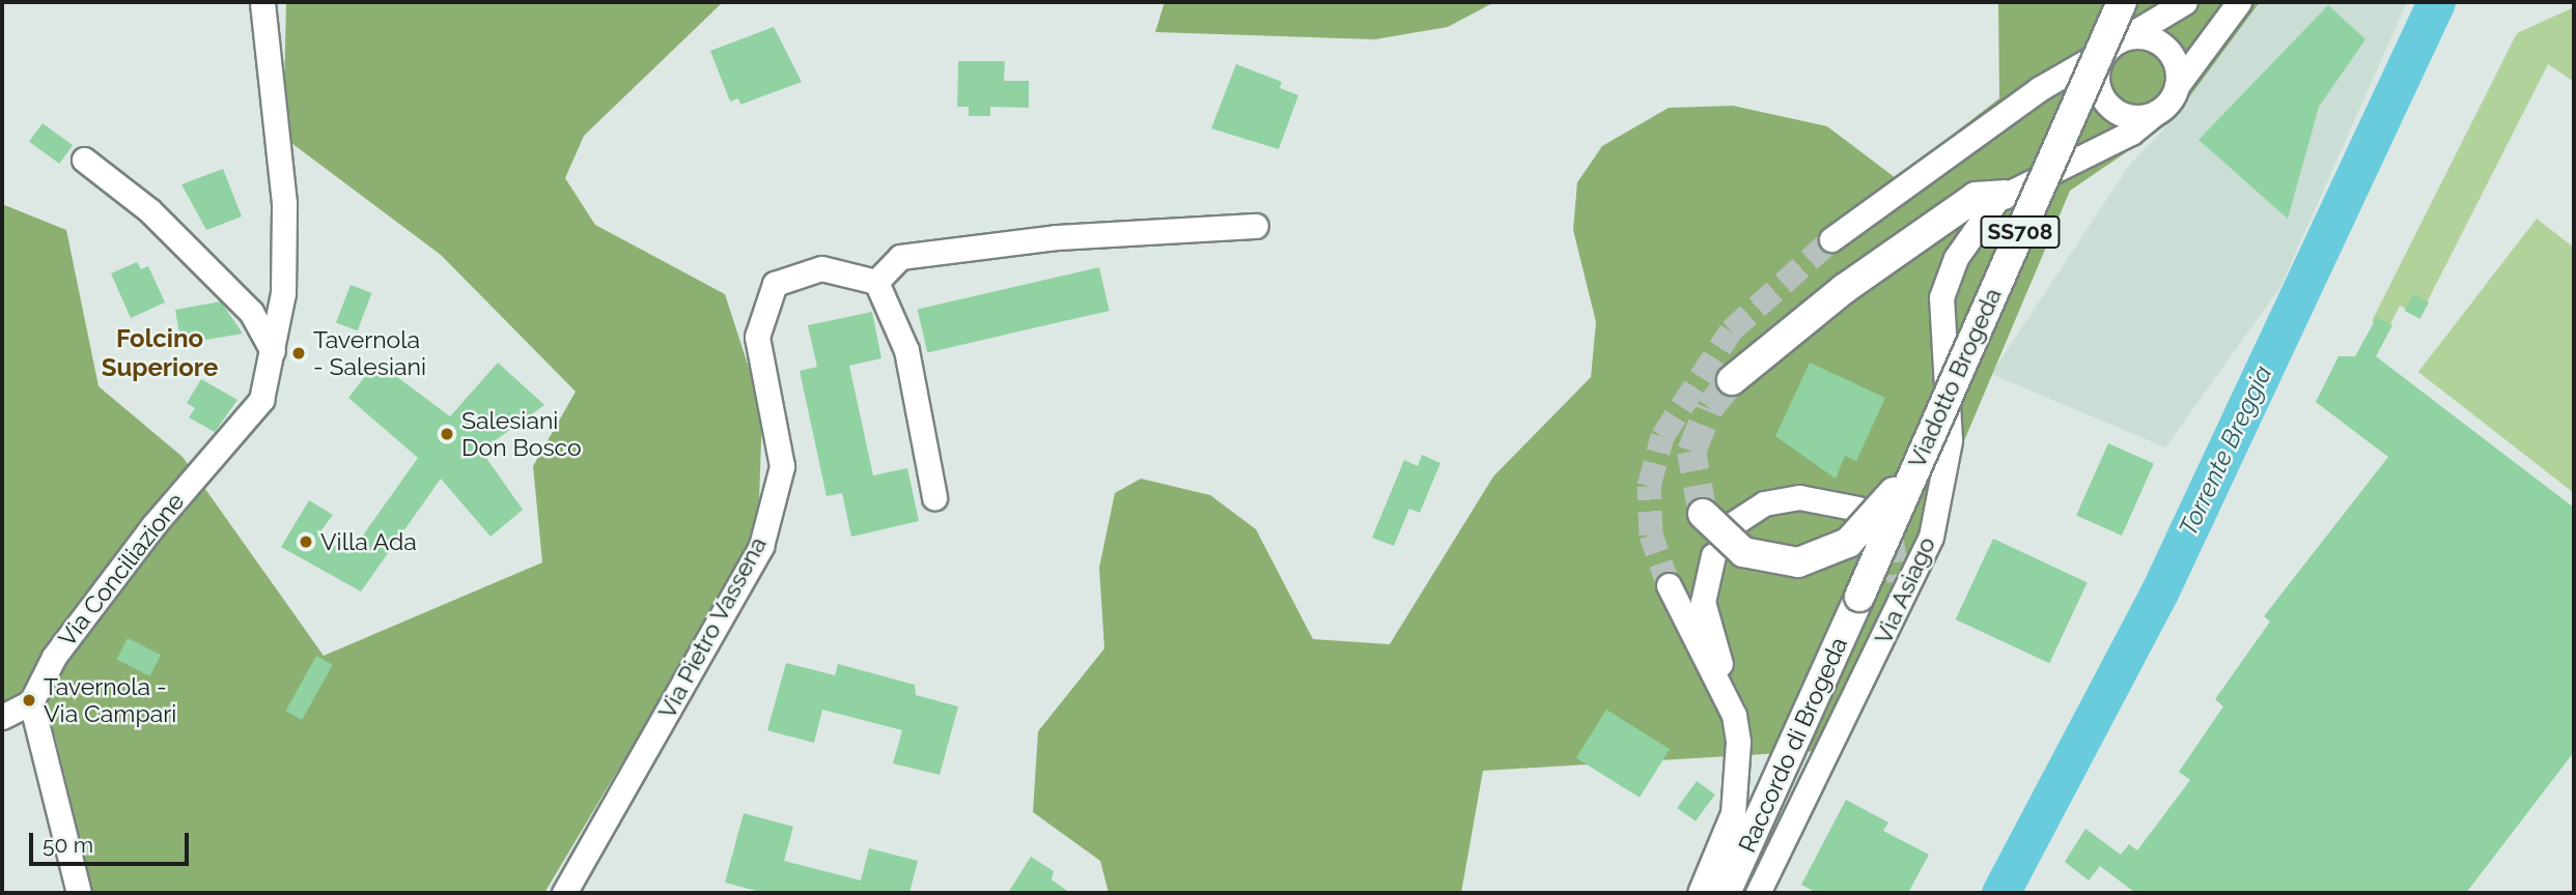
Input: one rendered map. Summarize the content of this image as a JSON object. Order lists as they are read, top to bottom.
{
  "streets": {
    "main road": ["SS708", "Viadotto Brogeda", "Raccordo di Brogeda"],
    "street": ["Via Conciliazione", "Via Asiago", "Via Pietro Vassena"]
  },
  "crossings": [
    ["SS708", "Viadotto Brogeda"],
    ["SS708", "Via Asiago"],
    ["Viadotto Brogeda", "Raccordo di Brogeda"]
  ],
  "districts": ["Folcino Superiore"],
  "water": ["Torrente Breggia"],
  "places": [
    "Tavernola - Salesiani",
    "Salesiani Don Bosco",
    "Villa Ada",
    "Tavernola - Via Campari"
  ],
  "scale_bar": "50 m"
}
